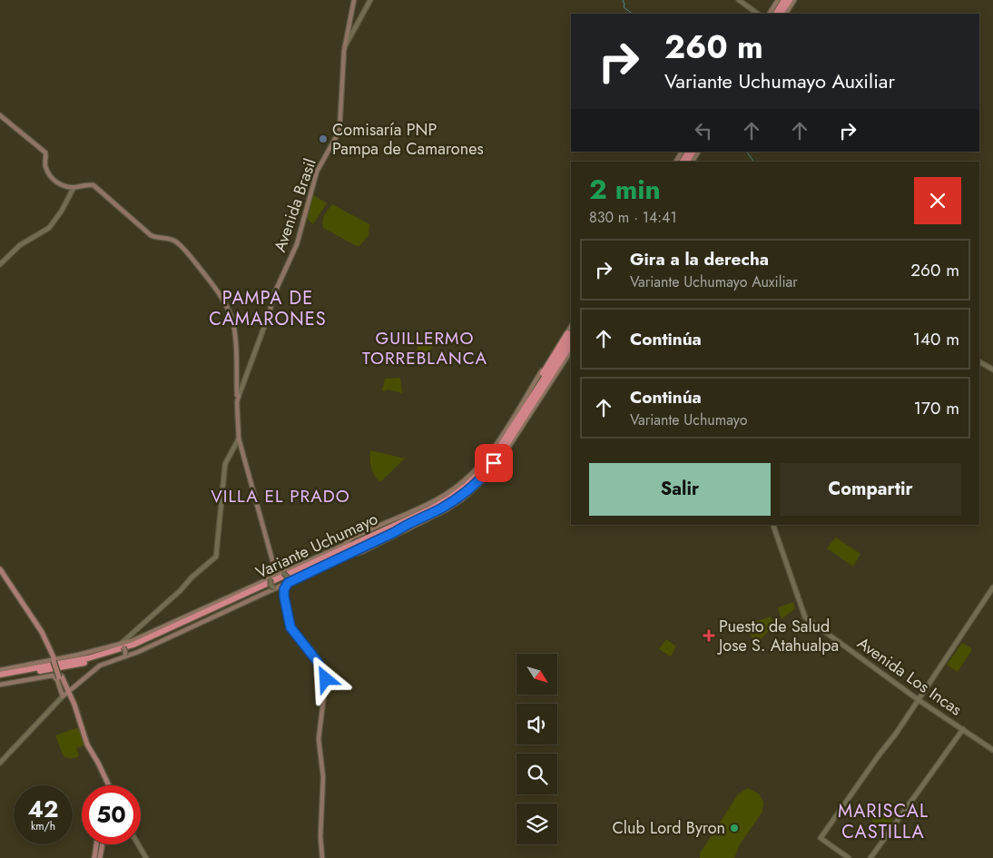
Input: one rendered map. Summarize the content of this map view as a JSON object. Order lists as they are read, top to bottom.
{
  "streets": {
    "highway": ["Variante Uchumayo"],
    "main road": ["Avenida Brasil"],
    "street": ["Avenida Los Incas"]
  },
  "districts": [
    "PAMPA DE CAMARONES",
    "GUILLERMO TORREBLANCA",
    "VILLA EL PRADO",
    "MARISCAL CASTILLA"
  ],
  "places": {
    "other": ["Comisaría PNP Pampa de Camarones", "Club Lord Byron"],
    "health": ["Puesto de Salud Jose S. Atahualpa"]
  },
  "north": "bottom right",
  "page": {
    "turn": ["260 m", "Variante Uchumayo Auxiliar"],
    "heading": ["2 min", "830 m · 14:41"],
    "list": [
      {
        "name": "Gira a la derecha",
        "note": "Variante Uchumayo Auxiliar",
        "value": "260 m"
      },
      {
        "name": "Continúa",
        "value": "140 m"
      },
      {
        "name": "Continúa",
        "note": "Variante Uchumayo",
        "value": "170 m"
      }
    ],
    "buttons": ["Salir", "Compartir"],
    "speed": "42 km/h",
    "limit": "50"
  }
}
